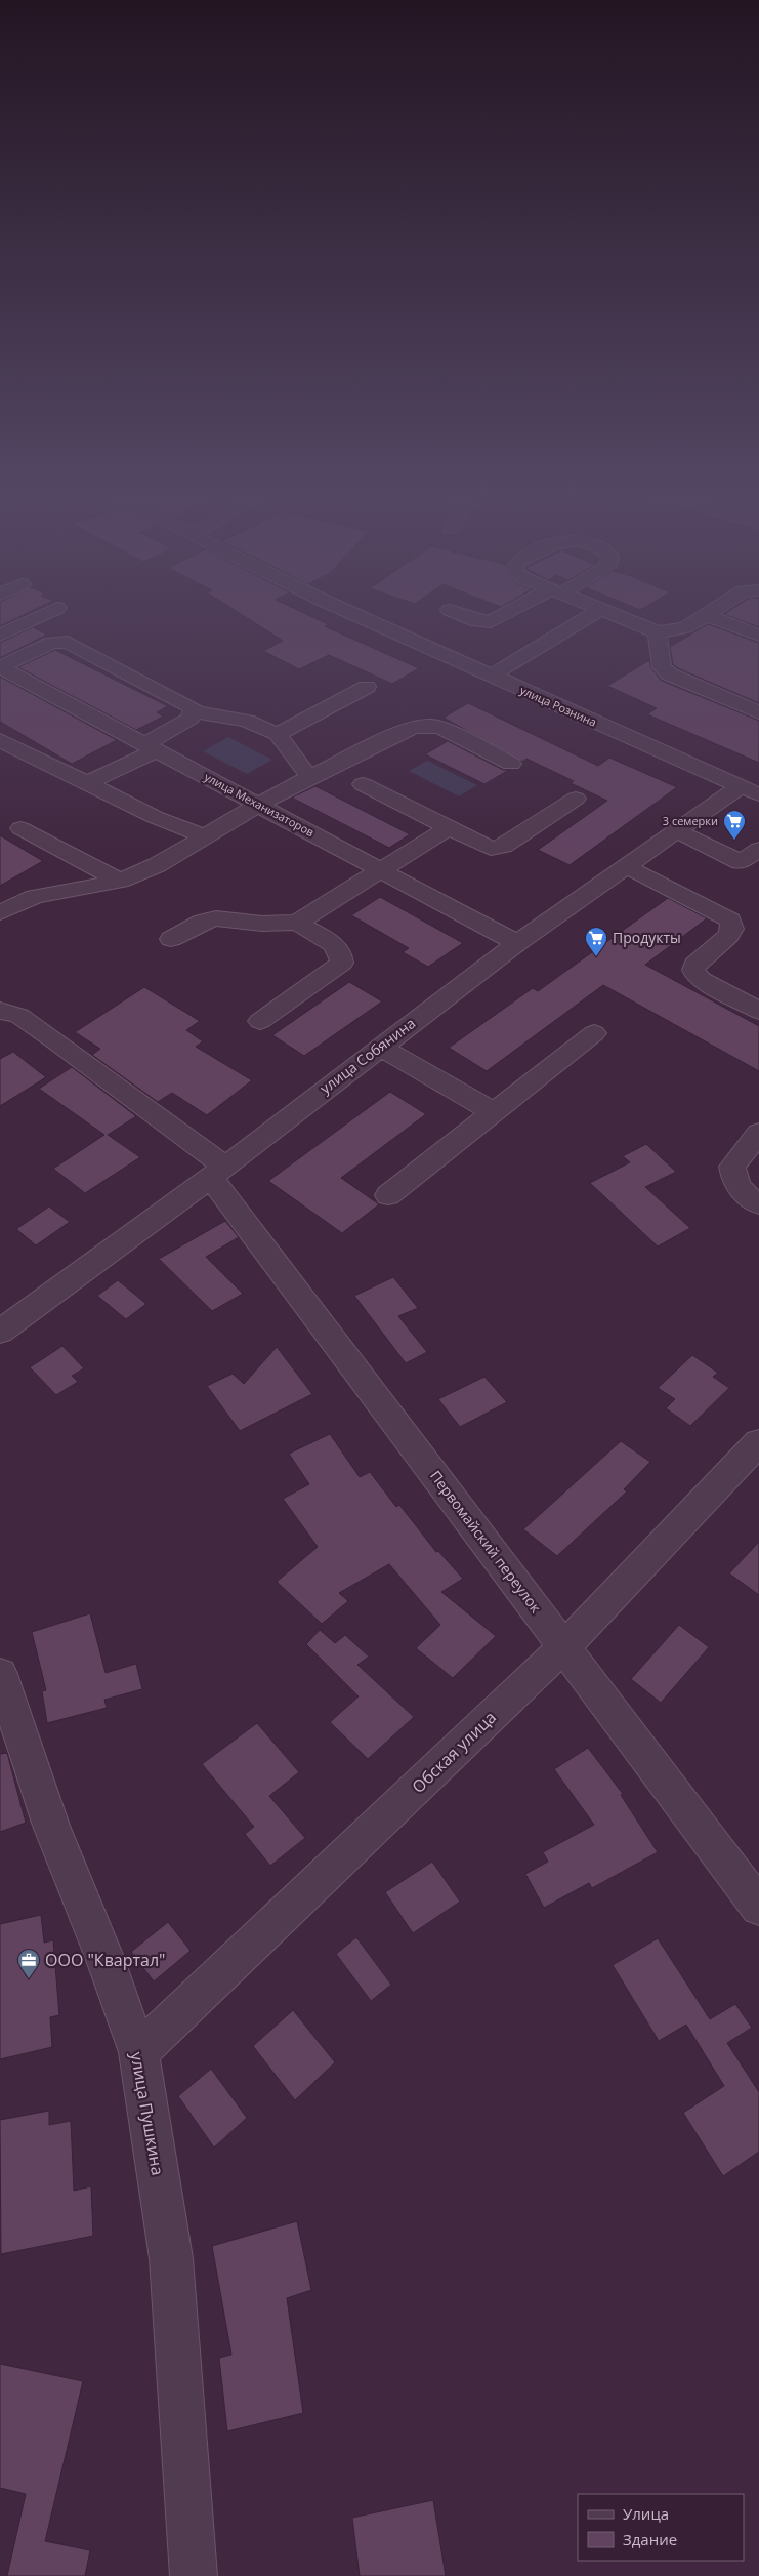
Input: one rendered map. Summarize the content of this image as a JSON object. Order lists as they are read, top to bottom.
{
  "streets": {
    "street": [
      "улица Рознина",
      "улица Механизаторов",
      "улица Собянина",
      "Первомайский переулок",
      "Обская улица",
      "улица Пушкина"
    ]
  },
  "crossings": [
    ["улица Рознина", "улица Собянина"],
    ["улица Механизаторов", "улица Собянина"],
    ["улица Собянина", "Первомайский переулок"],
    ["Первомайский переулок", "Обская улица"],
    ["Обская улица", "улица Пушкина"]
  ],
  "places": {
    "supermarket": ["3 семерки", "Продукты"],
    "office": ["ООО \"Квартал\""]
  },
  "legend": ["Улица", "Здание"]
}
